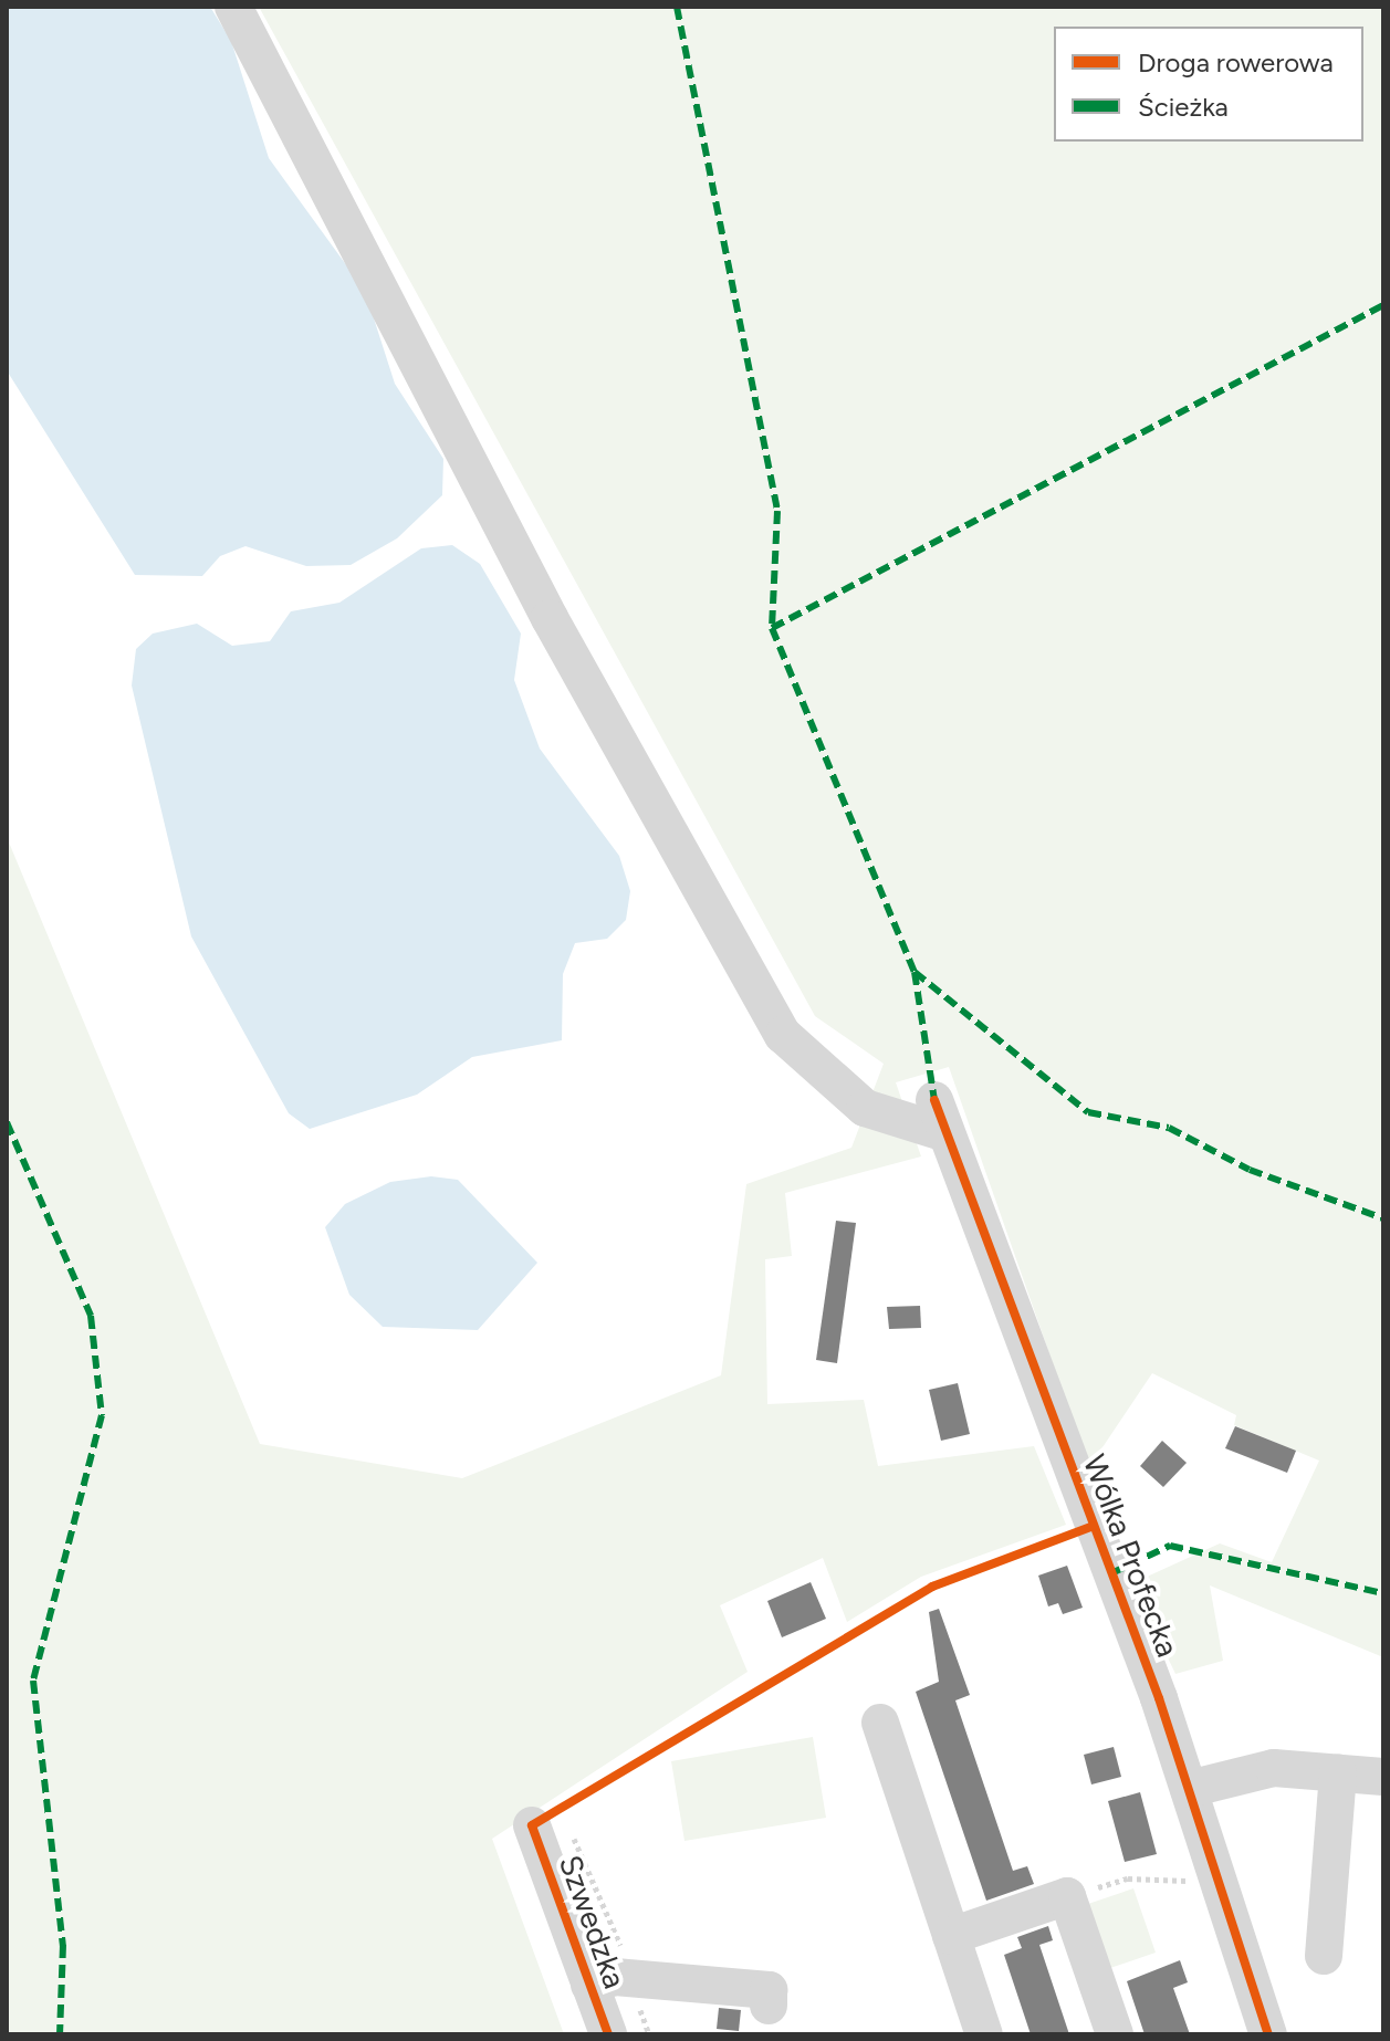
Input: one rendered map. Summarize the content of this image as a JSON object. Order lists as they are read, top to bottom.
{
  "streets": {
    "street": ["Wólka Profecka", "Szwedzka"]
  },
  "legend": ["Droga rowerowa", "Ścieżka"]
}
